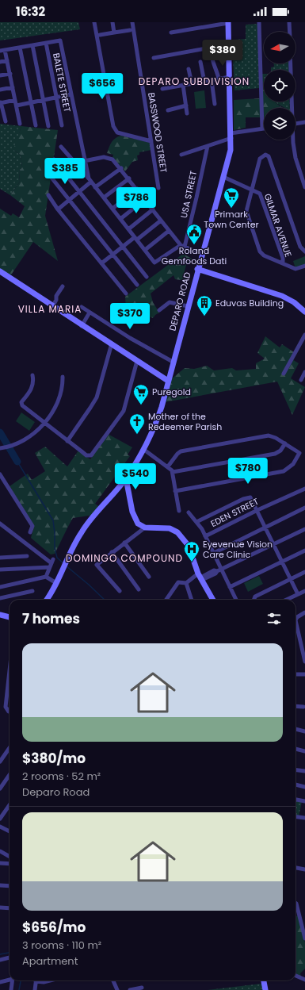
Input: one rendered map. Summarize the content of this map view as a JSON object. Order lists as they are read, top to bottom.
{
  "streets": {
    "main road": ["DEPARO ROAD"],
    "street": [
      "BALETE STREET",
      "BASSWOOD STREET",
      "USA STREET",
      "GILMAR AVENUE",
      "EDEN STREET"
    ]
  },
  "crossings": [
    ["GILMAR AVENUE", "DEPARO ROAD"]
  ],
  "districts": ["DEPARO SUBDIVISION", "VILLA MARIA", "DOMINGO COMPOUND"],
  "places": {
    "supermarket": ["Primark Town Center", "Puregold"],
    "public building": ["Roland Gemfoods Dati"],
    "building": ["Eduvas Building"],
    "church": ["Mother of the Redeemer Parish"],
    "hospital": ["Eyevenue Vision Care Clinic"]
  },
  "north": "left",
  "page": {
    "status": "16:32",
    "price": [
      "$380",
      "$656",
      "$385",
      "$786",
      "$370",
      "$780",
      "$540"
    ],
    "heading": "7 homes",
    "list": [
      {
        "name": "$380/mo",
        "note": "2 rooms · 52 m² · Deparo Road"
      },
      {
        "name": "$656/mo",
        "note": "3 rooms · 110 m² · Apartment"
      }
    ]
  }
}
